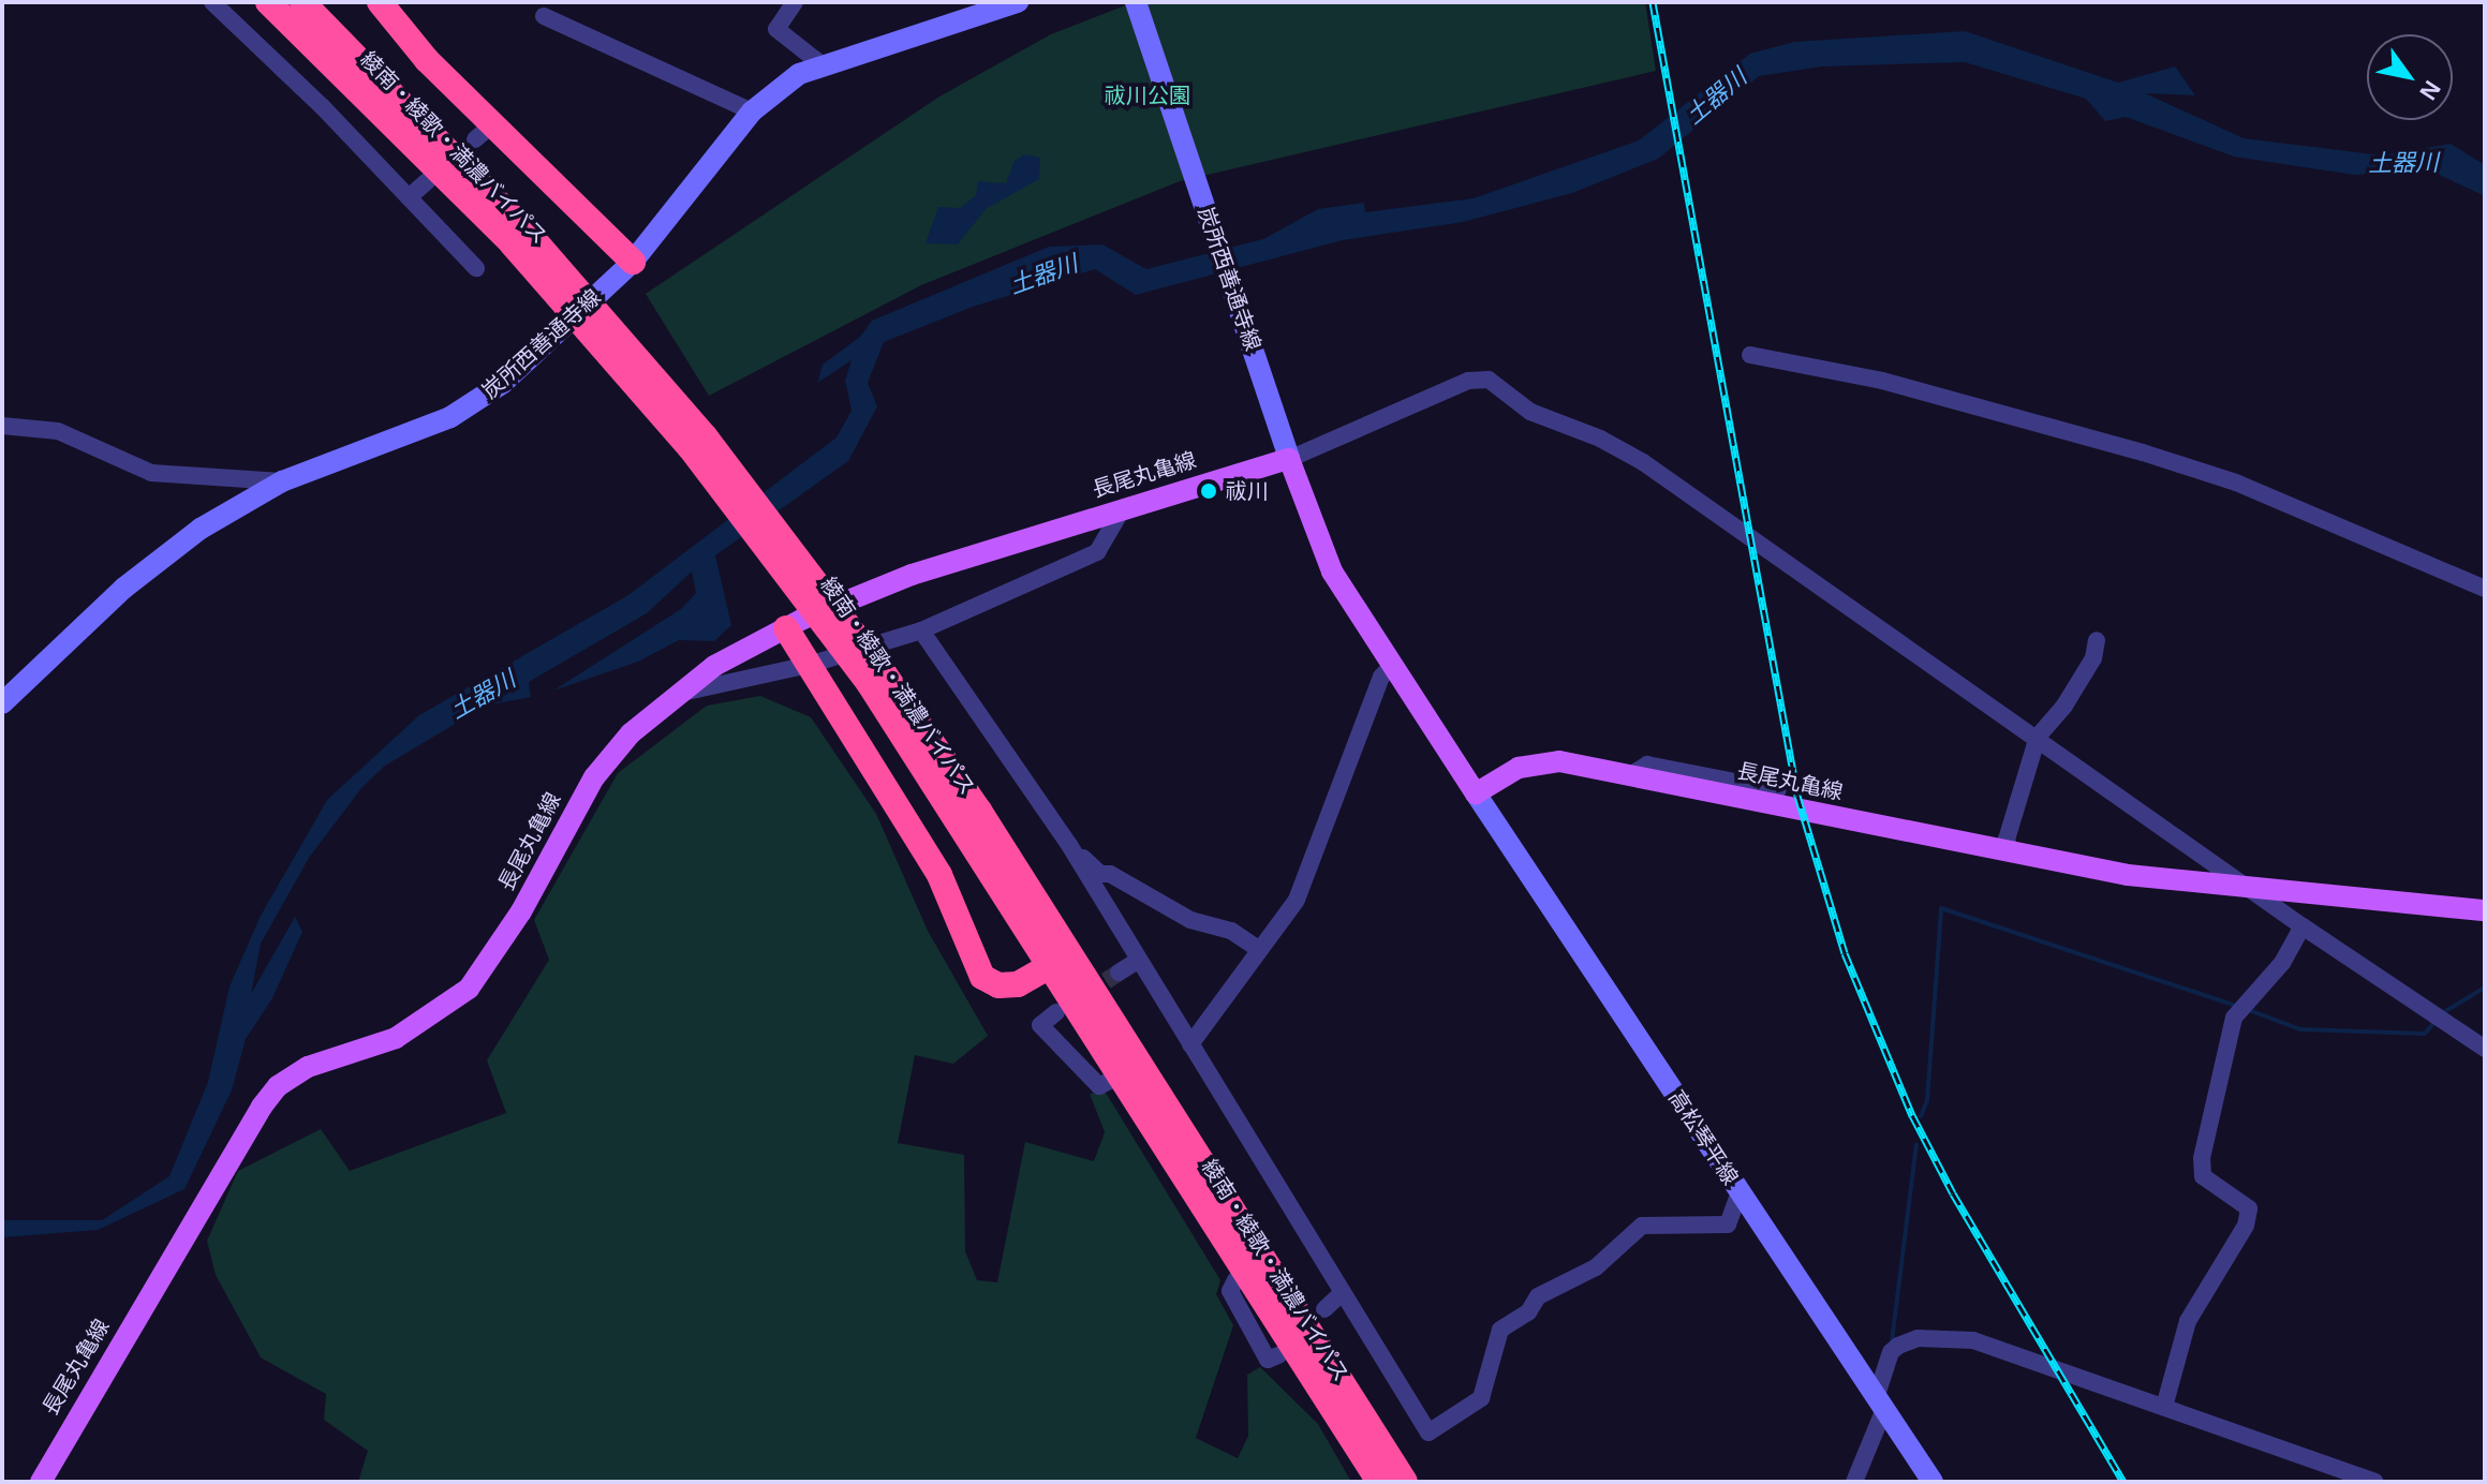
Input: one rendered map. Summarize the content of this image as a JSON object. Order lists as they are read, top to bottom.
{
  "streets": {
    "highway": ["綾南・綾歌・満濃バイパス"],
    "main road": ["炭所西善通寺線", "長尾丸亀線", "高松琴平線"]
  },
  "crossings": [
    ["炭所西善通寺線", "長尾丸亀線"],
    ["長尾丸亀線", "高松琴平線"]
  ],
  "water": ["土器川"],
  "parks": ["祓川公園"],
  "places": ["祓川"],
  "north": "bottom right"
}
